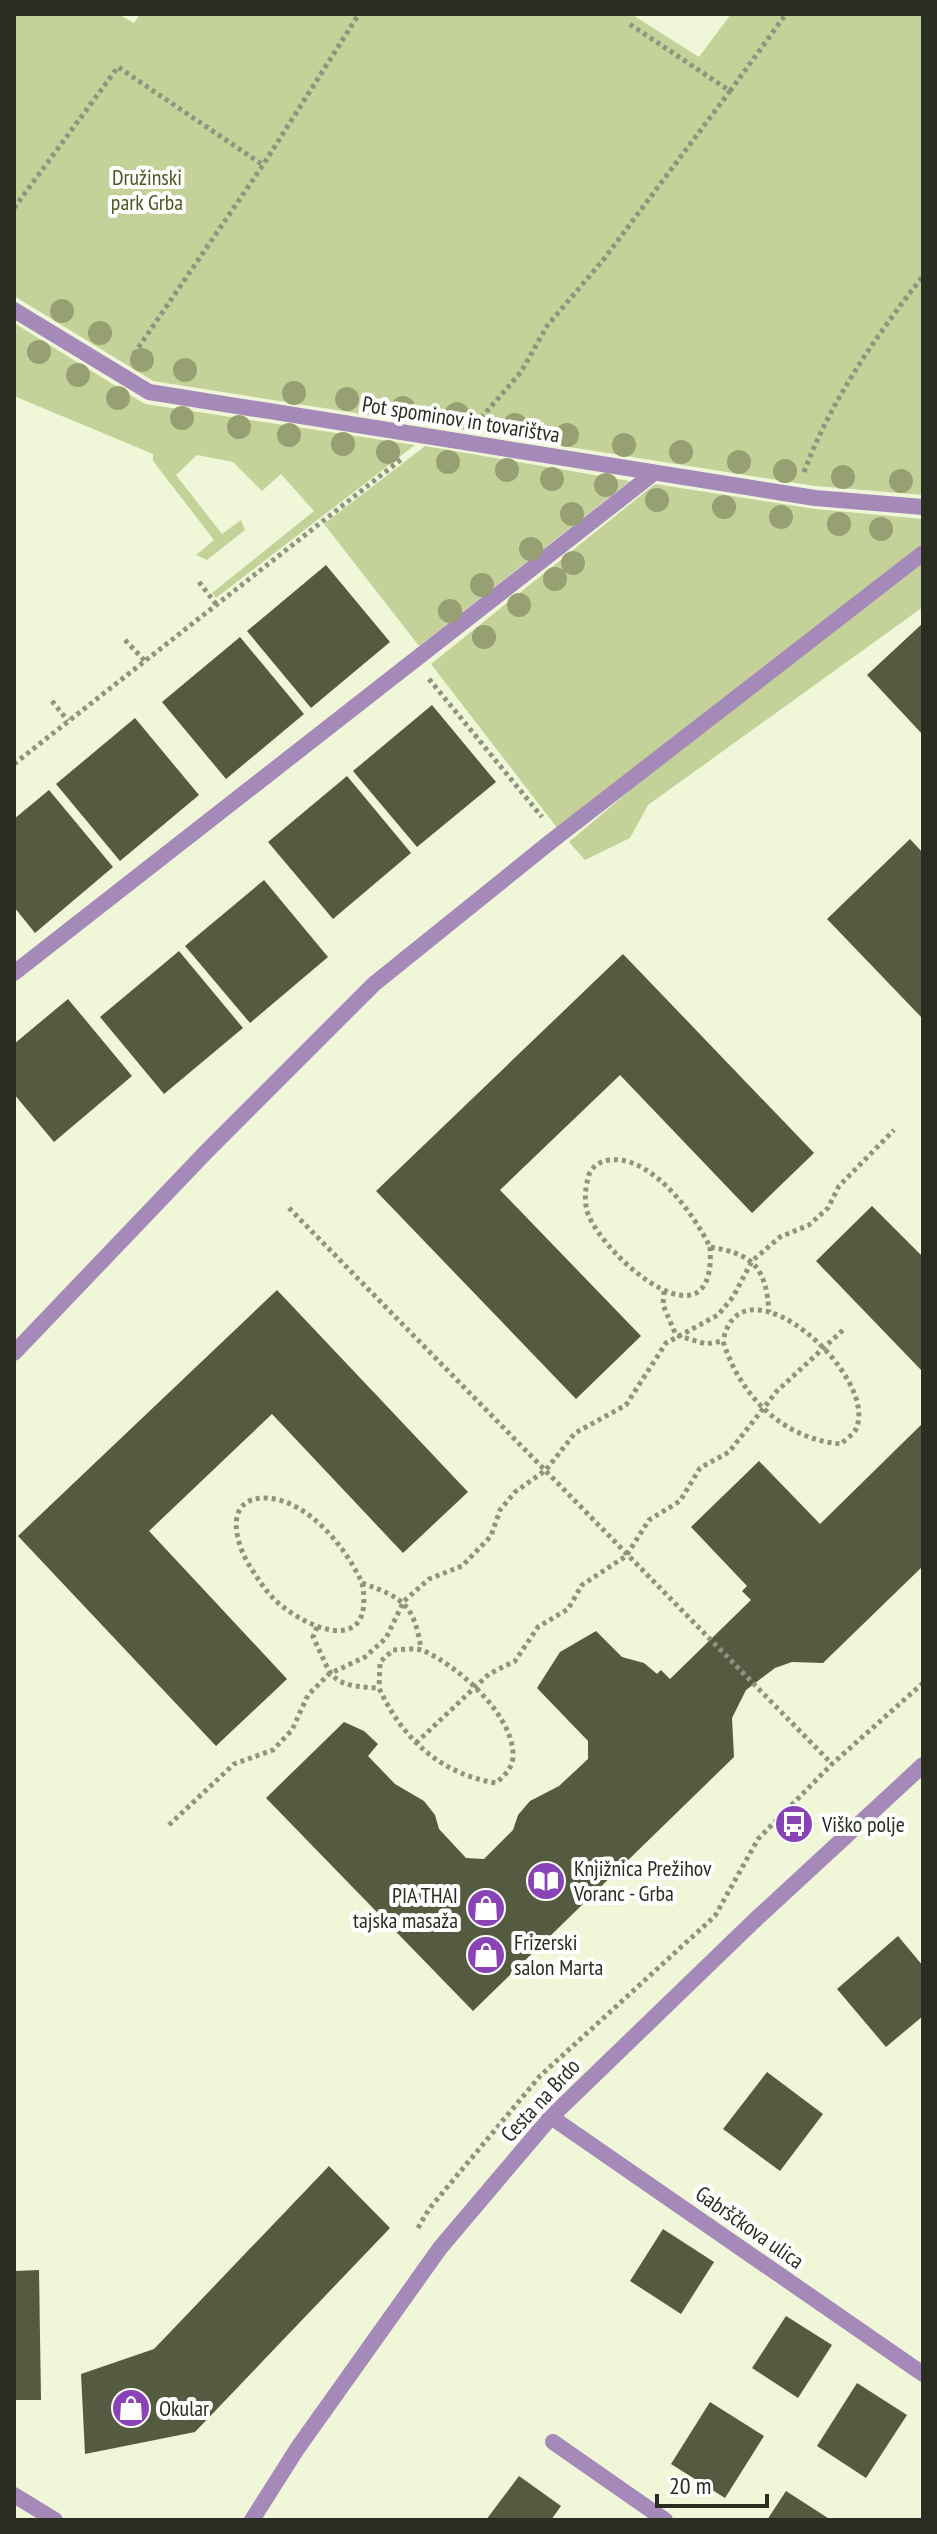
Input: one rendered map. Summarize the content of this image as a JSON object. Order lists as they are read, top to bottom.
{
  "streets": {
    "street": ["Pot spominov in tovarištva", "Cesta na Brdo", "Gabrščkova ulica"]
  },
  "crossings": [
    ["Cesta na Brdo", "Gabrščkova ulica"]
  ],
  "parks": ["Družinski park Grba"],
  "places": {
    "bus stop": ["Viško polje"],
    "library": ["Knjižnica Prežihov Voranc - Grba"],
    "shop": ["PIA THAI tajska masaža", "Frizerski salon Marta", "Okular"]
  },
  "scale_bar": "20 m"
}
